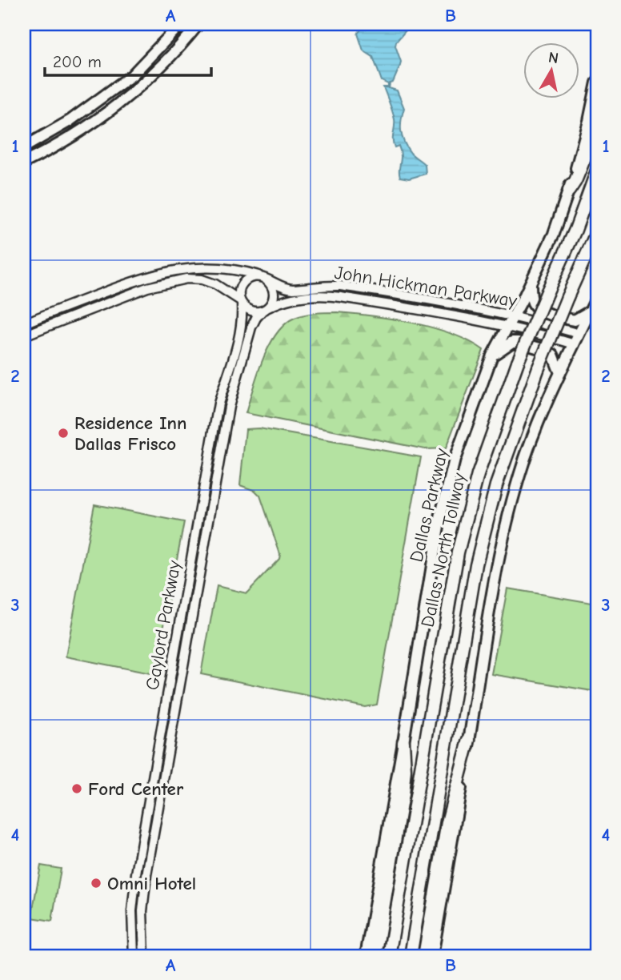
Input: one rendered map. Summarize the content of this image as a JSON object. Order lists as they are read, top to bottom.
{
  "streets": {
    "highway": ["Dallas North Tollway"],
    "main road": ["Dallas Parkway"],
    "street": ["John Hickman Parkway", "Gaylord Parkway"]
  },
  "crossings": [
    ["John Hickman Parkway", "Dallas Parkway"],
    ["John Hickman Parkway", "Gaylord Parkway"]
  ],
  "places": ["Residence Inn Dallas Frisco", "Ford Center", "Omni Hotel"],
  "scale_bar": "200 m",
  "north": "top",
  "grid": {
    "columns": ["A", "B"],
    "rows": [
      "1",
      "2",
      "3",
      "4"
    ]
  }
}
